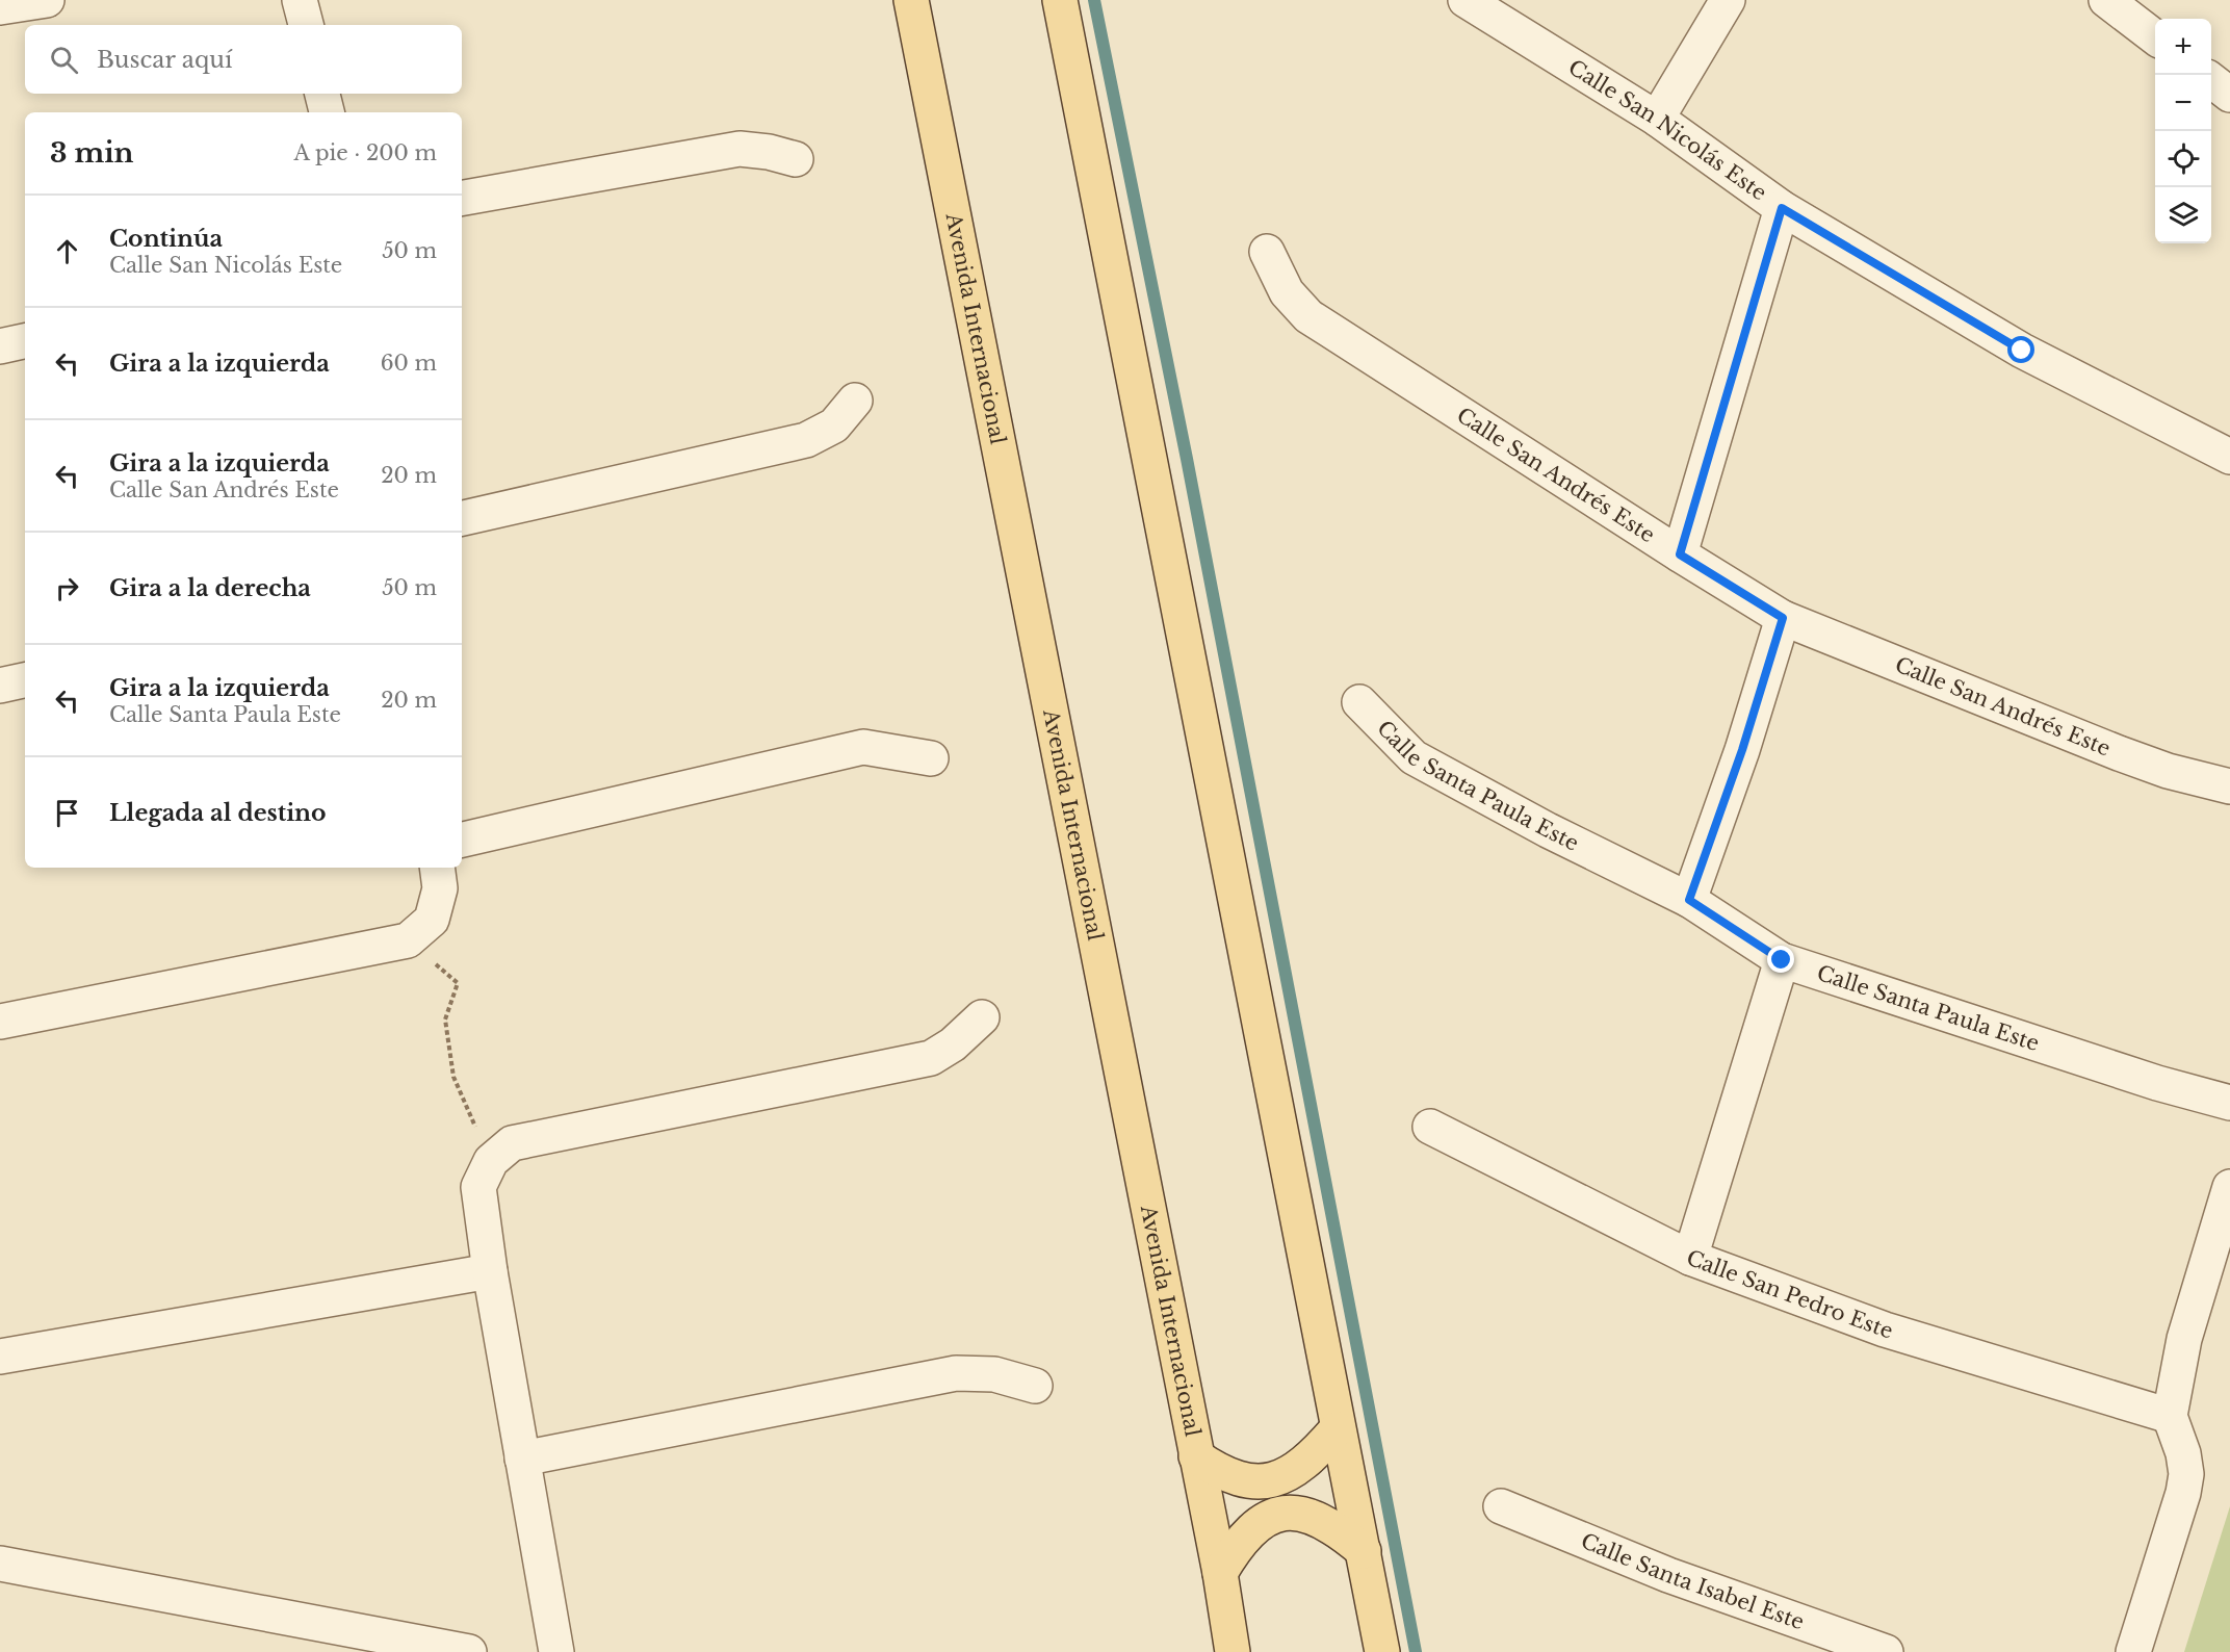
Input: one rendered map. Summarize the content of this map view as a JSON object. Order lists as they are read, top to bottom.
{
  "streets": {
    "main road": ["Avenida Internacional"],
    "street": [
      "Calle San Nicolás Este",
      "Calle San Andrés Este",
      "Calle Santa Paula Este",
      "Calle San Pedro Este",
      "Calle Santa Isabel Este"
    ]
  },
  "page": {
    "map_buttons": ["+", "−"],
    "search": "Buscar aquí",
    "heading": ["3 min", "A pie · 200 m"],
    "list": [
      ["Continúa", "Calle San Nicolás Este", "50 m"],
      ["Gira a la izquierda", "60 m"],
      ["Gira a la izquierda", "Calle San Andrés Este", "20 m"],
      ["Gira a la derecha", "50 m"],
      ["Gira a la izquierda", "Calle Santa Paula Este", "20 m"],
      "Llegada al destino"
    ]
  }
}
